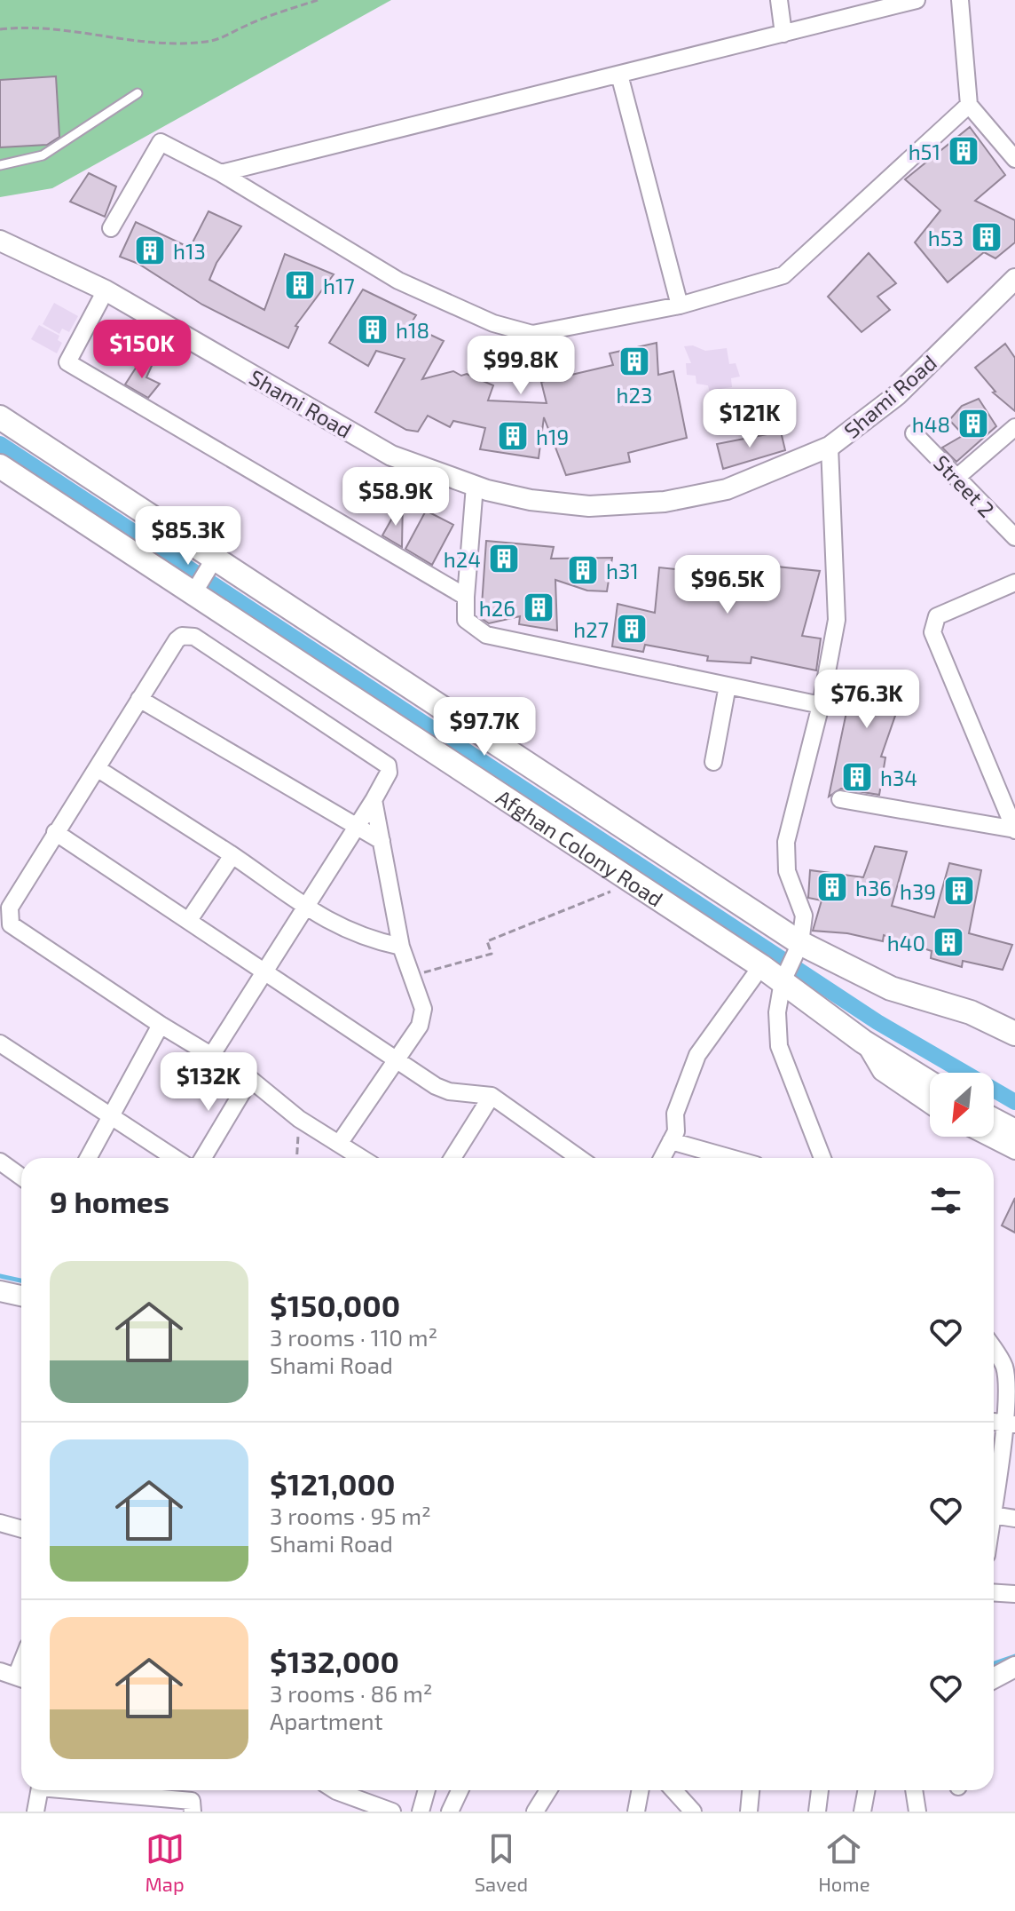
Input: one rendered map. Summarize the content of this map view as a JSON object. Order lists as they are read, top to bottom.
{
  "streets": {
    "main road": ["Afghan Colony Road"],
    "street": ["Shami Road", "Street 2"]
  },
  "places": {
    "building": [
      "h51",
      "h53",
      "h13",
      "h17",
      "h18",
      "h23",
      "h48",
      "h19",
      "h24",
      "h31",
      "h26",
      "h27",
      "h34",
      "h36",
      "h39",
      "h40"
    ]
  },
  "north": "bottom left",
  "page": {
    "price": [
      "$150K",
      "$99.8K",
      "$121K",
      "$58.9K",
      "$85.3K",
      "$96.5K",
      "$76.3K",
      "$97.7K",
      "$132K"
    ],
    "heading": "9 homes",
    "list": [
      {
        "name": "$150,000",
        "note": "3 rooms · 110 m² · Shami Road"
      },
      {
        "name": "$121,000",
        "note": "3 rooms · 95 m² · Shami Road"
      },
      {
        "name": "$132,000",
        "note": "3 rooms · 86 m² · Apartment"
      }
    ],
    "tabs": ["Map", "Saved", "Home"]
  }
}
